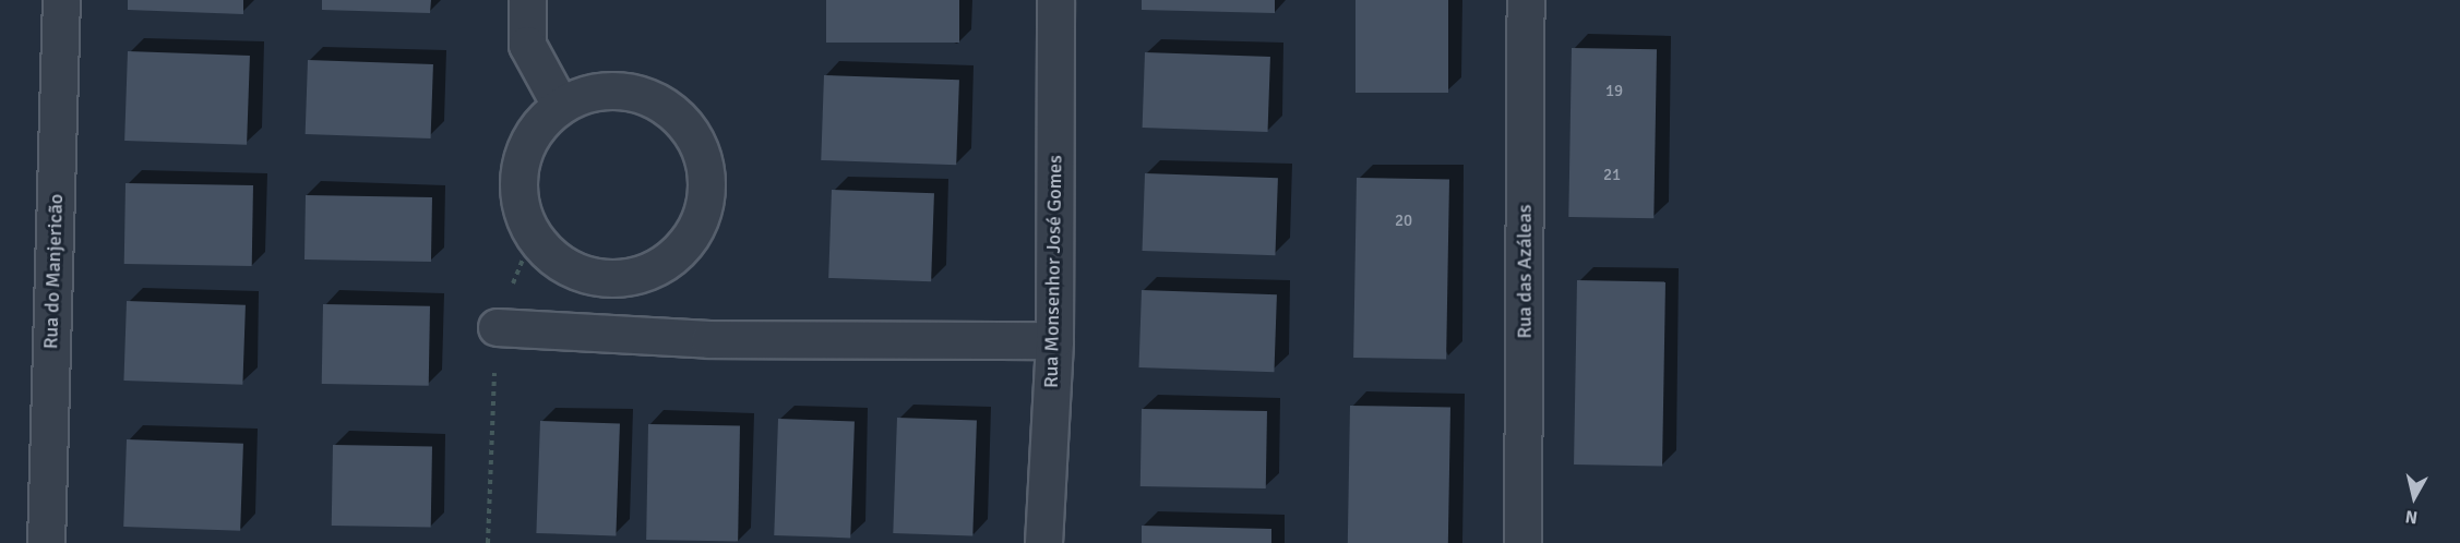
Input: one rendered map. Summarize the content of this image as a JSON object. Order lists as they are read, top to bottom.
{
  "streets": {
    "street": ["Rua do Manjericão", "Rua Monsenhor José Gomes", "Rua das Azáleas"]
  },
  "house_numbers": ["19", "21", "20"],
  "north": "bottom"
}
